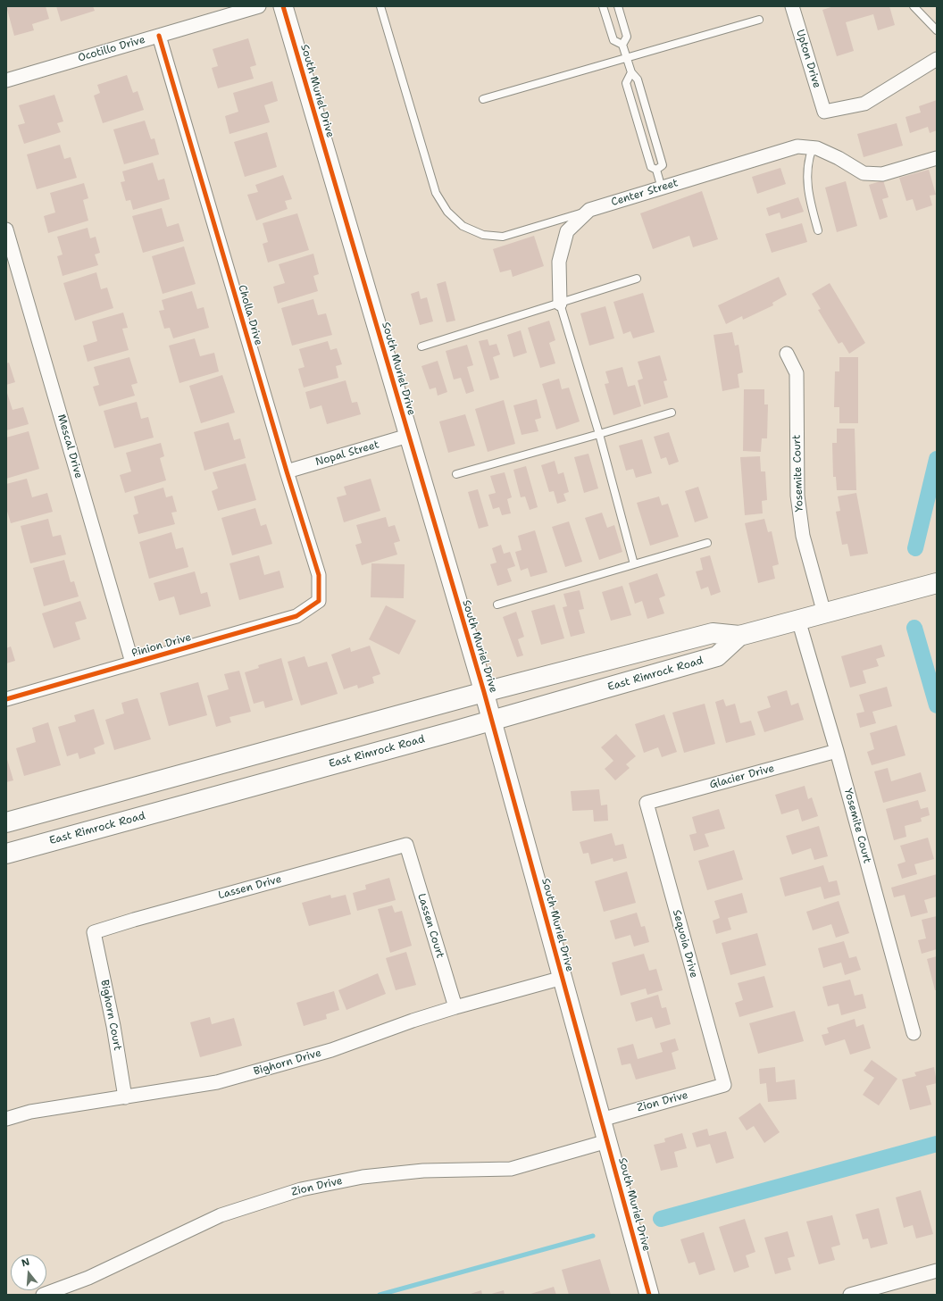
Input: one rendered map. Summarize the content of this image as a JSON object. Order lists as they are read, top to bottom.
{
  "streets": {
    "main road": ["South Muriel Drive", "East Rimrock Road"],
    "street": [
      "Ocotillo Drive",
      "Upton Drive",
      "Center Street",
      "Cholla Drive",
      "Mescal Drive",
      "Nopal Street",
      "Yosemite Court",
      "Pinion Drive",
      "Glacier Drive",
      "Lassen Drive",
      "Lassen Court",
      "Sequoia Drive",
      "Bighorn Court",
      "Bighorn Drive",
      "Zion Drive"
    ]
  },
  "crossings": [
    ["Ocotillo Drive", "Cholla Drive"],
    ["South Muriel Drive", "Nopal Street"],
    ["South Muriel Drive", "East Rimrock Road"],
    ["South Muriel Drive", "Bighorn Drive"],
    ["South Muriel Drive", "Zion Drive"],
    ["Cholla Drive", "Nopal Street"],
    ["Cholla Drive", "Pinion Drive"],
    ["Mescal Drive", "Pinion Drive"],
    ["Yosemite Court", "East Rimrock Road"],
    ["Yosemite Court", "Glacier Drive"],
    ["Glacier Drive", "Sequoia Drive"],
    ["Lassen Drive", "Lassen Court"],
    ["Lassen Drive", "Bighorn Court"],
    ["Lassen Court", "Bighorn Drive"],
    ["Sequoia Drive", "Zion Drive"],
    ["Bighorn Court", "Bighorn Drive"]
  ],
  "north": "top"
}
